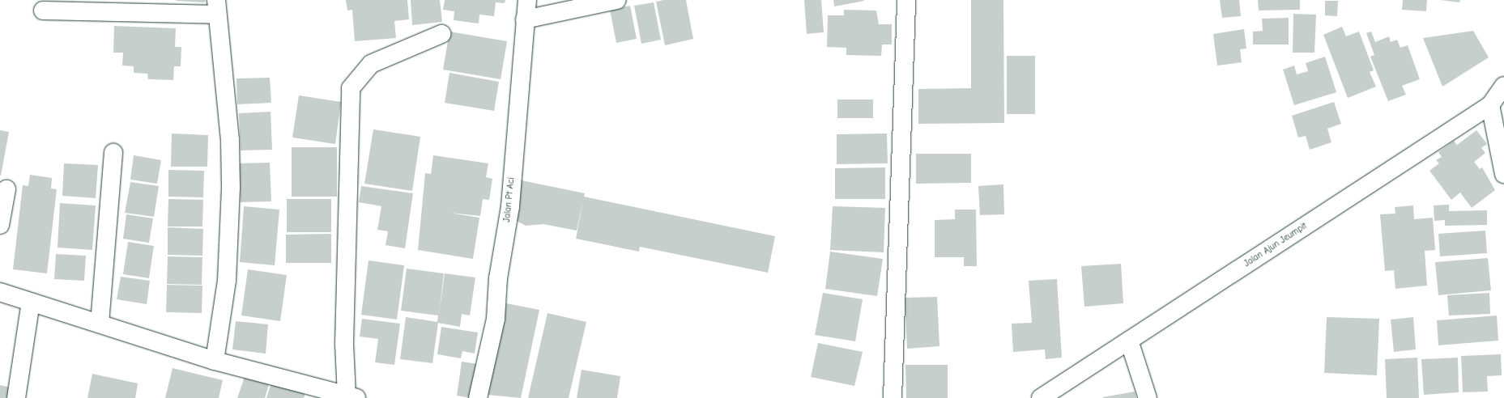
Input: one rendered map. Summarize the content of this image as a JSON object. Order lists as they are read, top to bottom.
{
  "streets": {
    "street": ["Jalan Pt Aci", "Jalan Ajun Jeumpit"]
  }
}
